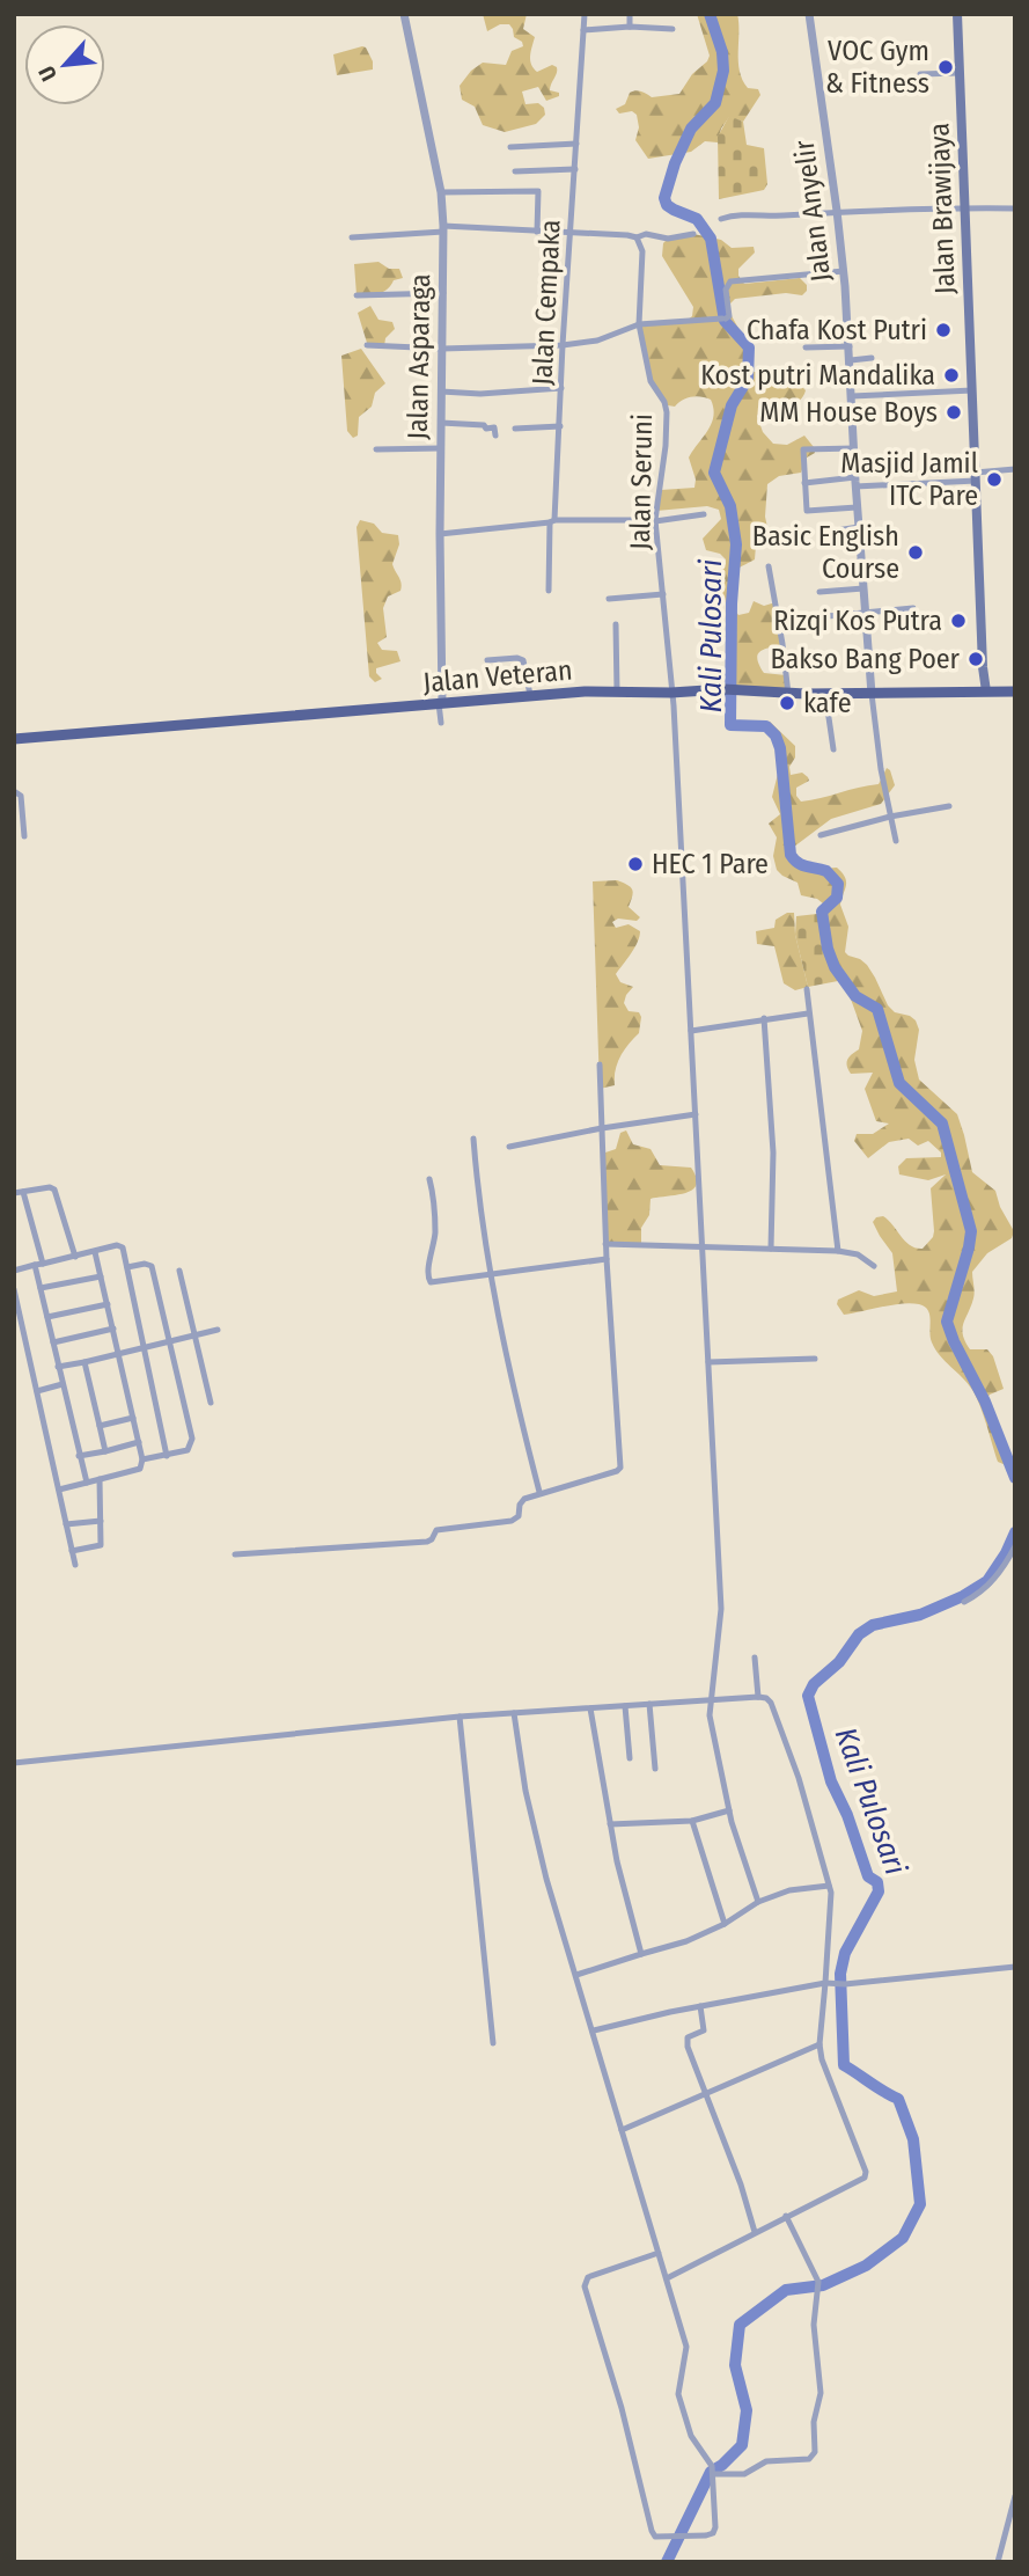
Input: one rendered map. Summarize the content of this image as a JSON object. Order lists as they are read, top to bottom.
{
  "streets": {
    "main road": ["Jalan Brawijaya", "Jalan Veteran"],
    "street": [
      "Jalan Anyelir",
      "Jalan Cempaka",
      "Jalan Asparaga",
      "Jalan Seruni"
    ]
  },
  "crossings": [
    ["Jalan Brawijaya", "Jalan Veteran"],
    ["Jalan Anyelir", "Jalan Veteran"],
    ["Jalan Asparaga", "Jalan Veteran"],
    ["Jalan Seruni", "Jalan Veteran"]
  ],
  "water": ["Kali Pulosari"],
  "places": [
    "VOC Gym & Fitness",
    "Chafa Kost Putri",
    "Kost putri Mandalika",
    "MM House Boys",
    "Masjid Jamil ITC Pare",
    "Basic English Course",
    "Rizqi Kos Putra",
    "Bakso Bang Poer",
    "kafe",
    "HEC 1 Pare"
  ],
  "north": "bottom left"
}
